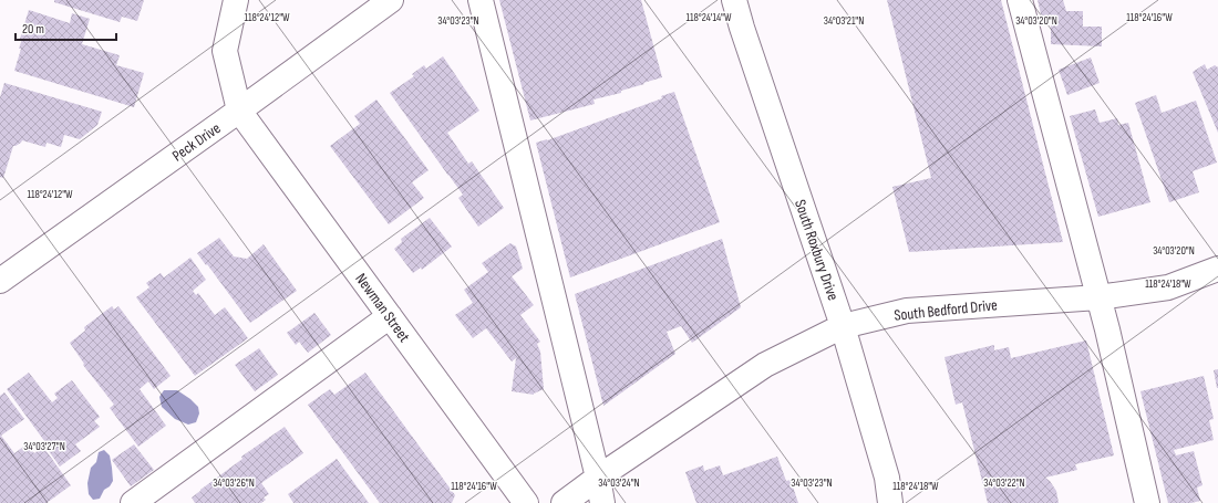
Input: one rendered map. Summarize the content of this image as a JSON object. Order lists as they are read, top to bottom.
{
  "streets": {
    "street": [
      "Peck Drive",
      "South Roxbury Drive",
      "Newman Street",
      "South Bedford Drive"
    ]
  },
  "crossings": [
    ["Peck Drive", "Newman Street"],
    ["South Roxbury Drive", "South Bedford Drive"]
  ],
  "scale_bar": "20 m",
  "coordinates": [
    "118°24'12\"W",
    "118°24'14\"W",
    "118°24'16\"W",
    "34°03'23\"N",
    "34°03'21\"N",
    "34°03'20\"N",
    "118°24'18\"W",
    "34°03'27\"N",
    "34°03'26\"N",
    "34°03'24\"N",
    "34°03'22\"N"
  ]
}
